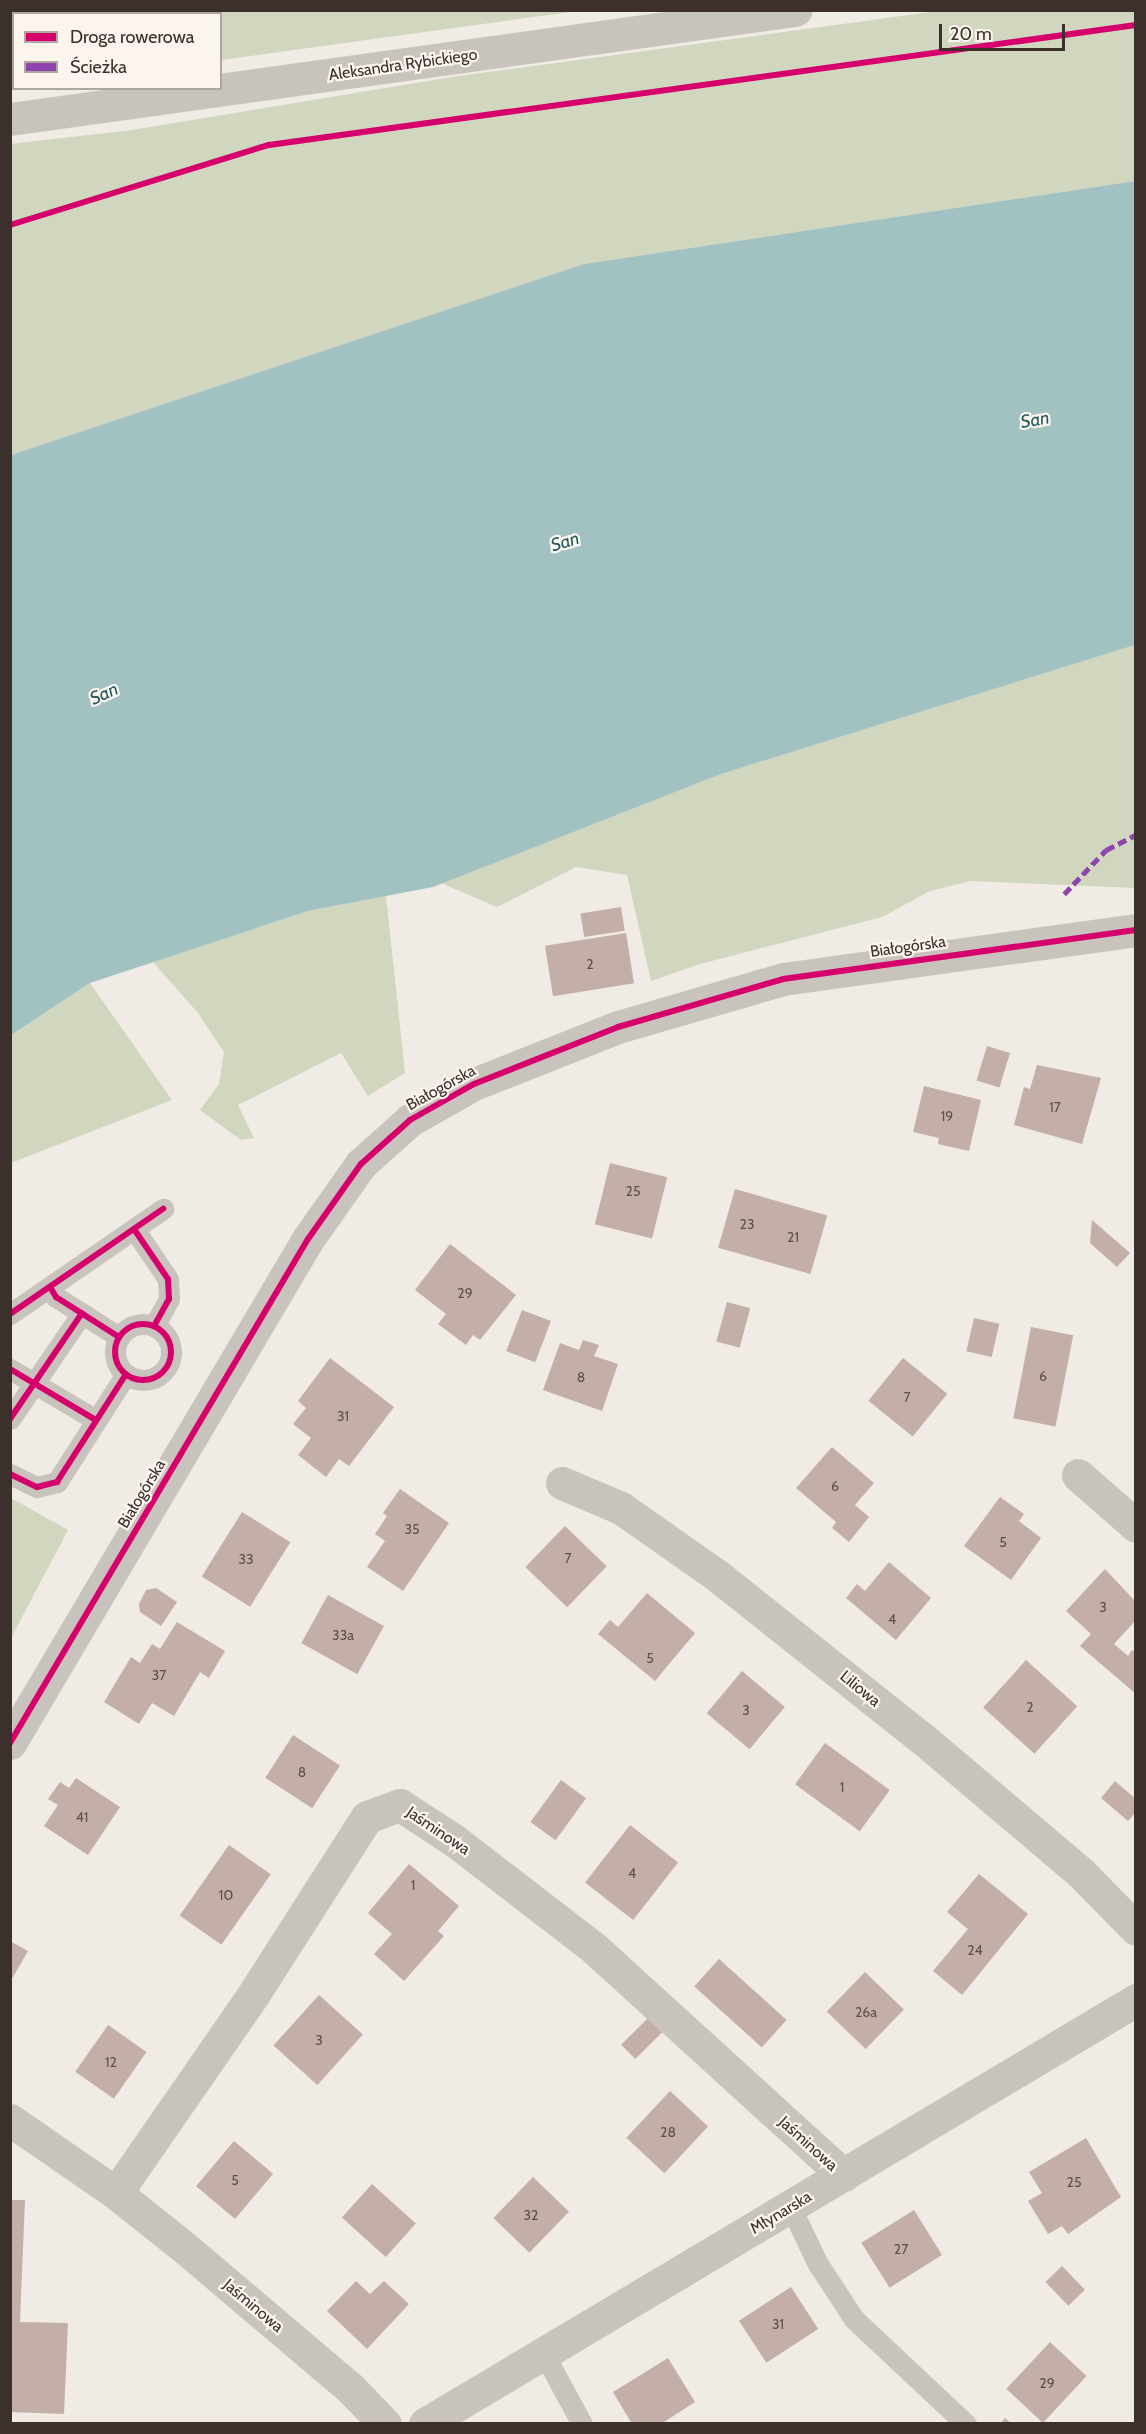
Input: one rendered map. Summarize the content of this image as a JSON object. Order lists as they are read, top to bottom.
{
  "streets": {
    "street": [
      "Aleksandra Rybickiego",
      "Białogórska",
      "Liliowa",
      "Jaśminowa",
      "Młynarska"
    ]
  },
  "crossings": [
    ["Jaśminowa", "Młynarska"]
  ],
  "water": ["San"],
  "house_numbers": [
    "2",
    "17",
    "19",
    "25",
    "23",
    "21",
    "29",
    "6",
    "8",
    "7",
    "31",
    "6",
    "35",
    "5",
    "7",
    "33",
    "3",
    "4",
    "33a",
    "5",
    "37",
    "2",
    "3",
    "8",
    "1",
    "41",
    "4",
    "1",
    "10",
    "24",
    "26a",
    "3",
    "12",
    "28",
    "5",
    "25",
    "32",
    "27",
    "31",
    "29"
  ],
  "legend": ["Droga rowerowa", "Ścieżka"],
  "scale_bar": "20 m"
}
